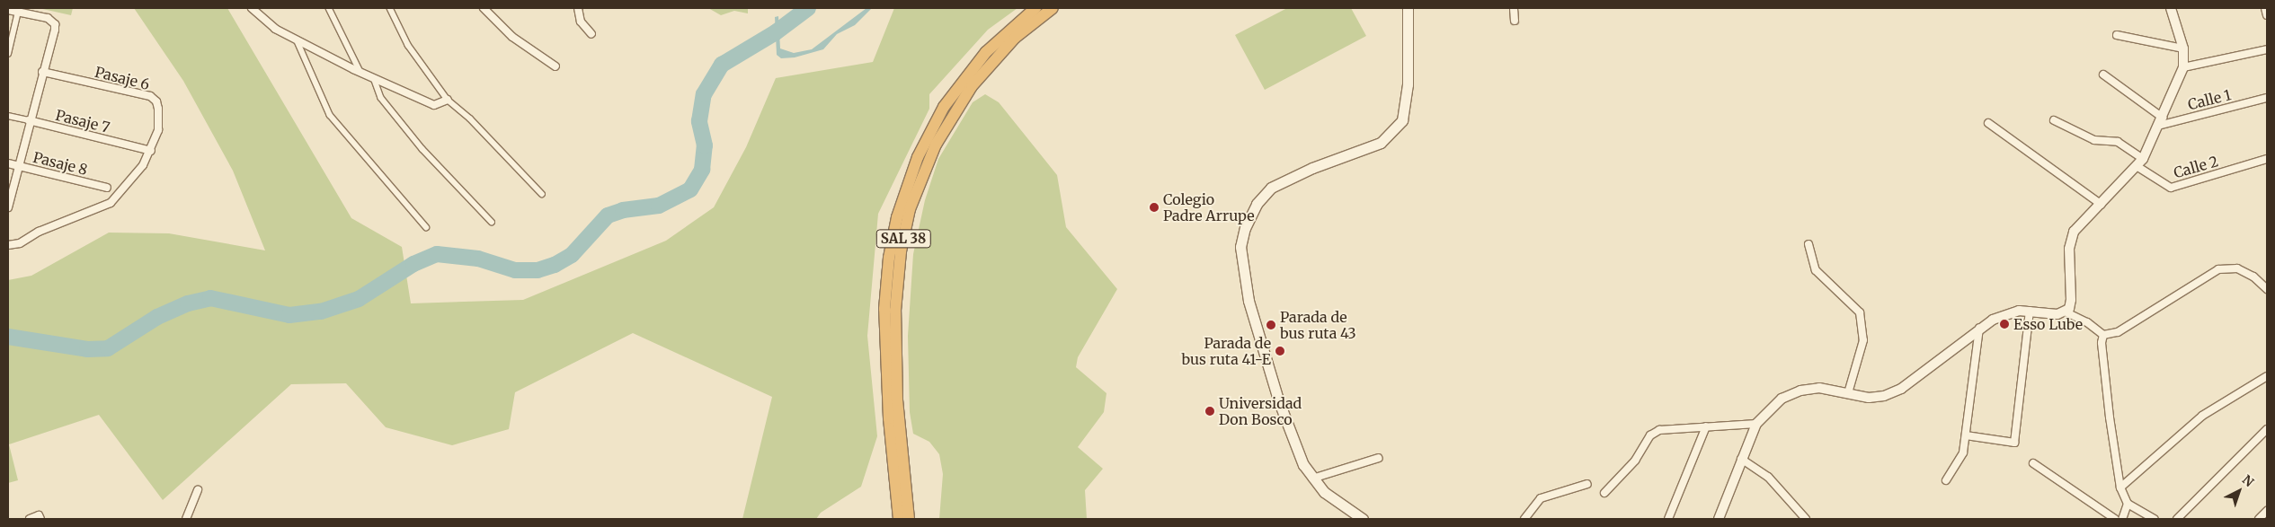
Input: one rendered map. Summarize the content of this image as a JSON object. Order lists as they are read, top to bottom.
{
  "streets": {
    "highway": ["SAL 38"],
    "street": [
      "Pasaje 6",
      "Calle 1",
      "Pasaje 7",
      "Pasaje 8",
      "Calle 2"
    ]
  },
  "crossings": [
    ["Pasaje 6", "Pasaje 7"]
  ],
  "places": [
    "Colegio Padre Arrupe",
    "Esso Lube",
    "Parada de bus ruta 43",
    "Parada de bus ruta 41-E",
    "Universidad Don Bosco"
  ],
  "north": "top right"
}
